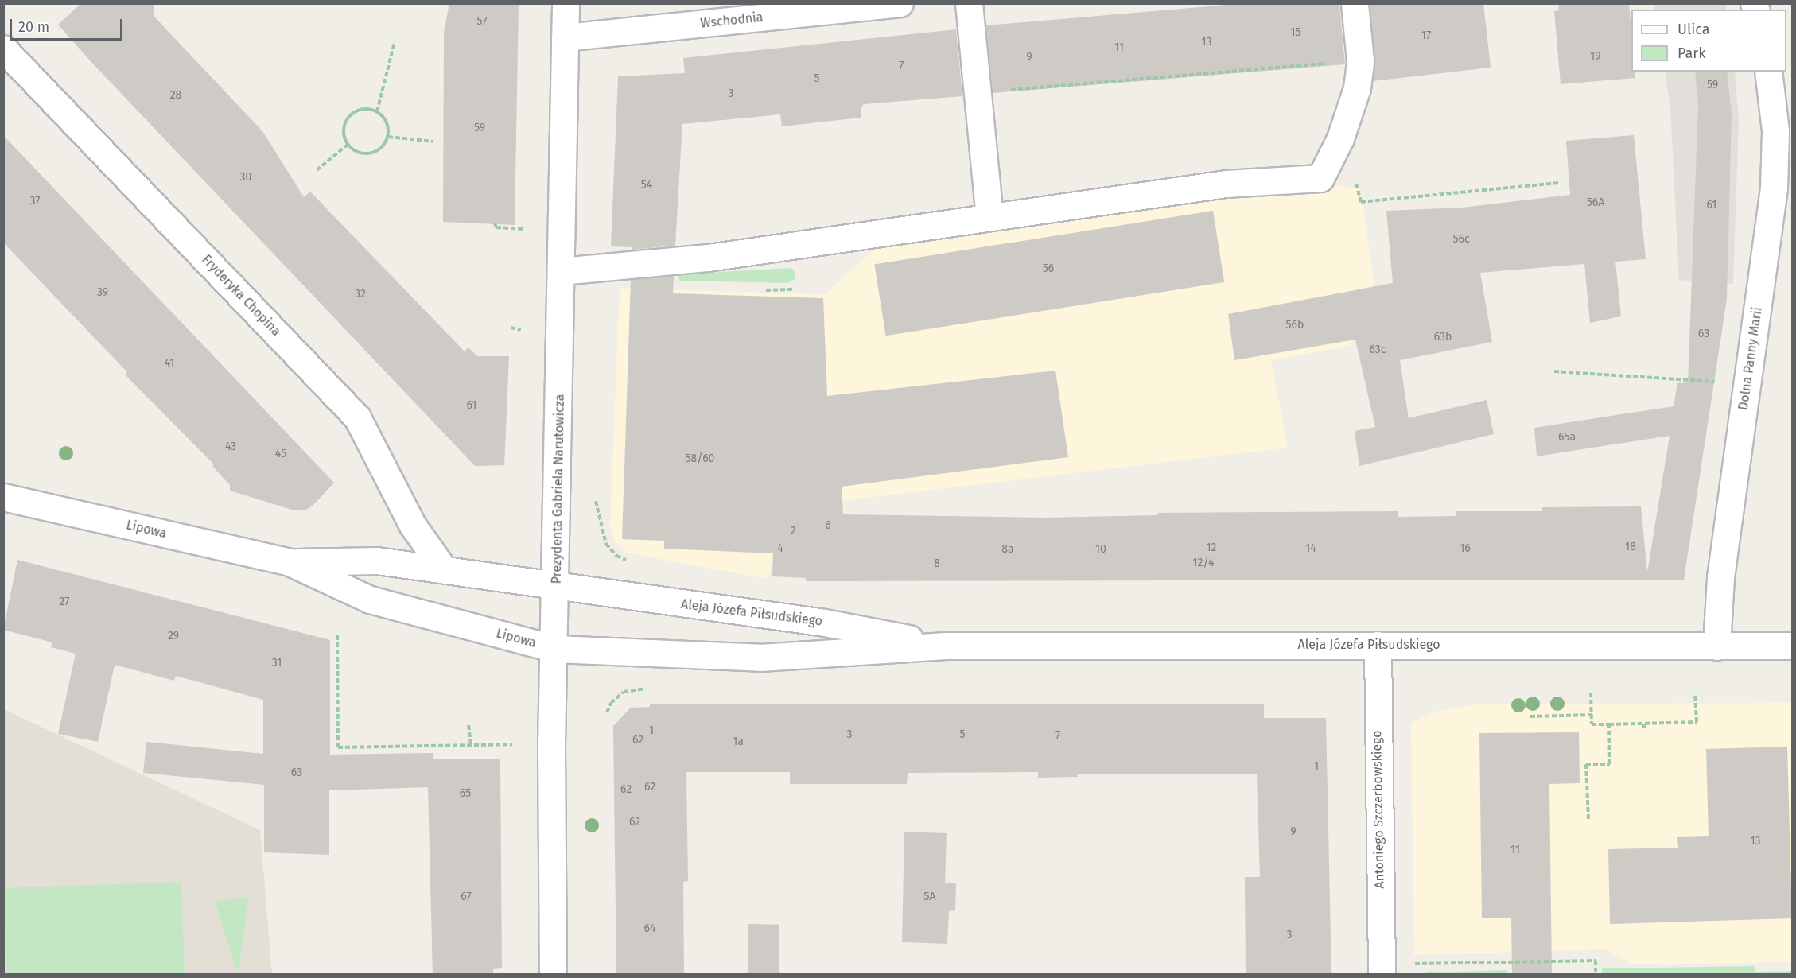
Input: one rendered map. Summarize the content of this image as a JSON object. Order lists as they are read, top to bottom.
{
  "streets": {
    "street": [
      "Wschodnia",
      "Fryderyka Chopina",
      "Dolna Panny Marii",
      "Prezydenta Gabriela Narutowicza",
      "Lipowa",
      "Aleja Józefa Piłsudskiego",
      "Antoniego Szczerbowskiego"
    ]
  },
  "crossings": [
    ["Wschodnia", "Prezydenta Gabriela Narutowicza"],
    ["Fryderyka Chopina", "Lipowa"],
    ["Dolna Panny Marii", "Aleja Józefa Piłsudskiego"],
    ["Prezydenta Gabriela Narutowicza", "Lipowa"],
    ["Prezydenta Gabriela Narutowicza", "Aleja Józefa Piłsudskiego"],
    ["Lipowa", "Aleja Józefa Piłsudskiego"],
    ["Aleja Józefa Piłsudskiego", "Antoniego Szczerbowskiego"]
  ],
  "house_numbers": [
    "57",
    "15",
    "17",
    "13",
    "11",
    "19",
    "9",
    "7",
    "5",
    "59",
    "3",
    "28",
    "59",
    "30",
    "54",
    "37",
    "56A",
    "61",
    "56c",
    "56",
    "39",
    "32",
    "56b",
    "63",
    "63b",
    "63c",
    "41",
    "61",
    "65a",
    "43",
    "45",
    "58/60",
    "6",
    "2",
    "18",
    "12",
    "4",
    "14",
    "16",
    "8a",
    "10",
    "12/4",
    "8",
    "27",
    "29",
    "31",
    "1",
    "3",
    "5",
    "7",
    "62",
    "1a",
    "1",
    "63",
    "62",
    "62",
    "65",
    "62",
    "9",
    "13",
    "11",
    "67",
    "5A",
    "64",
    "3"
  ],
  "legend": ["Ulica", "Park"],
  "scale_bar": "20 m"
}
